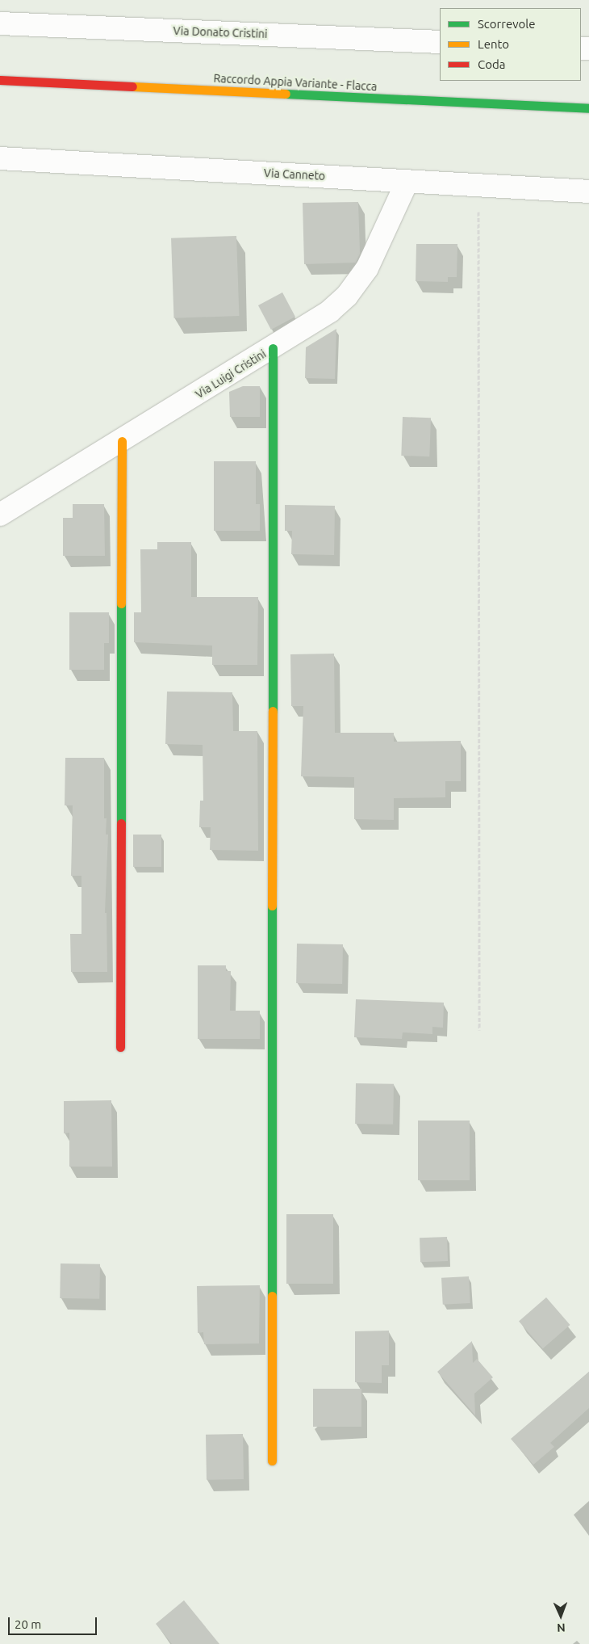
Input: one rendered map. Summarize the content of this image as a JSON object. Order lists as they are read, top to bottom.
{
  "streets": {
    "street": [
      "Via Donato Cristini",
      "Raccordo Appia Variante - Flacca",
      "Via Canneto",
      "Via Luigi Cristini"
    ]
  },
  "crossings": [
    ["Via Canneto", "Via Luigi Cristini"]
  ],
  "legend": ["Scorrevole", "Lento", "Coda"],
  "scale_bar": "20 m",
  "north": "bottom"
}
